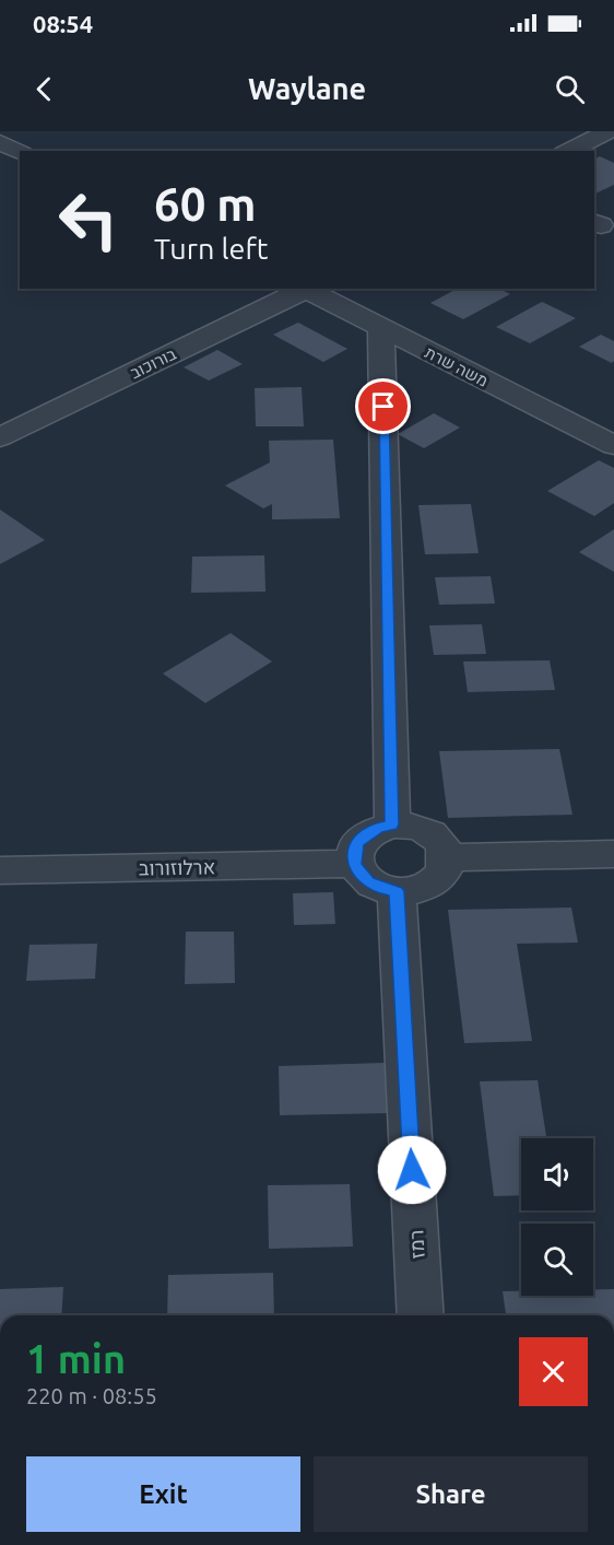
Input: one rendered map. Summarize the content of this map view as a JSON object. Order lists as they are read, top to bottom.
{
  "streets": {
    "street": [
      "בורוכוב",
      "משה שרת",
      "ארלוזורוב",
      "רמז"
    ]
  },
  "crossings": [
    ["בורוכוב", "משה שרת"],
    ["ארלוזורוב", "רמז"]
  ],
  "page": {
    "status": "08:54",
    "header": "Waylane",
    "turn": ["60 m", "Turn left"],
    "heading": ["1 min", "220 m · 08:55"],
    "buttons": ["Exit", "Share"]
  }
}
